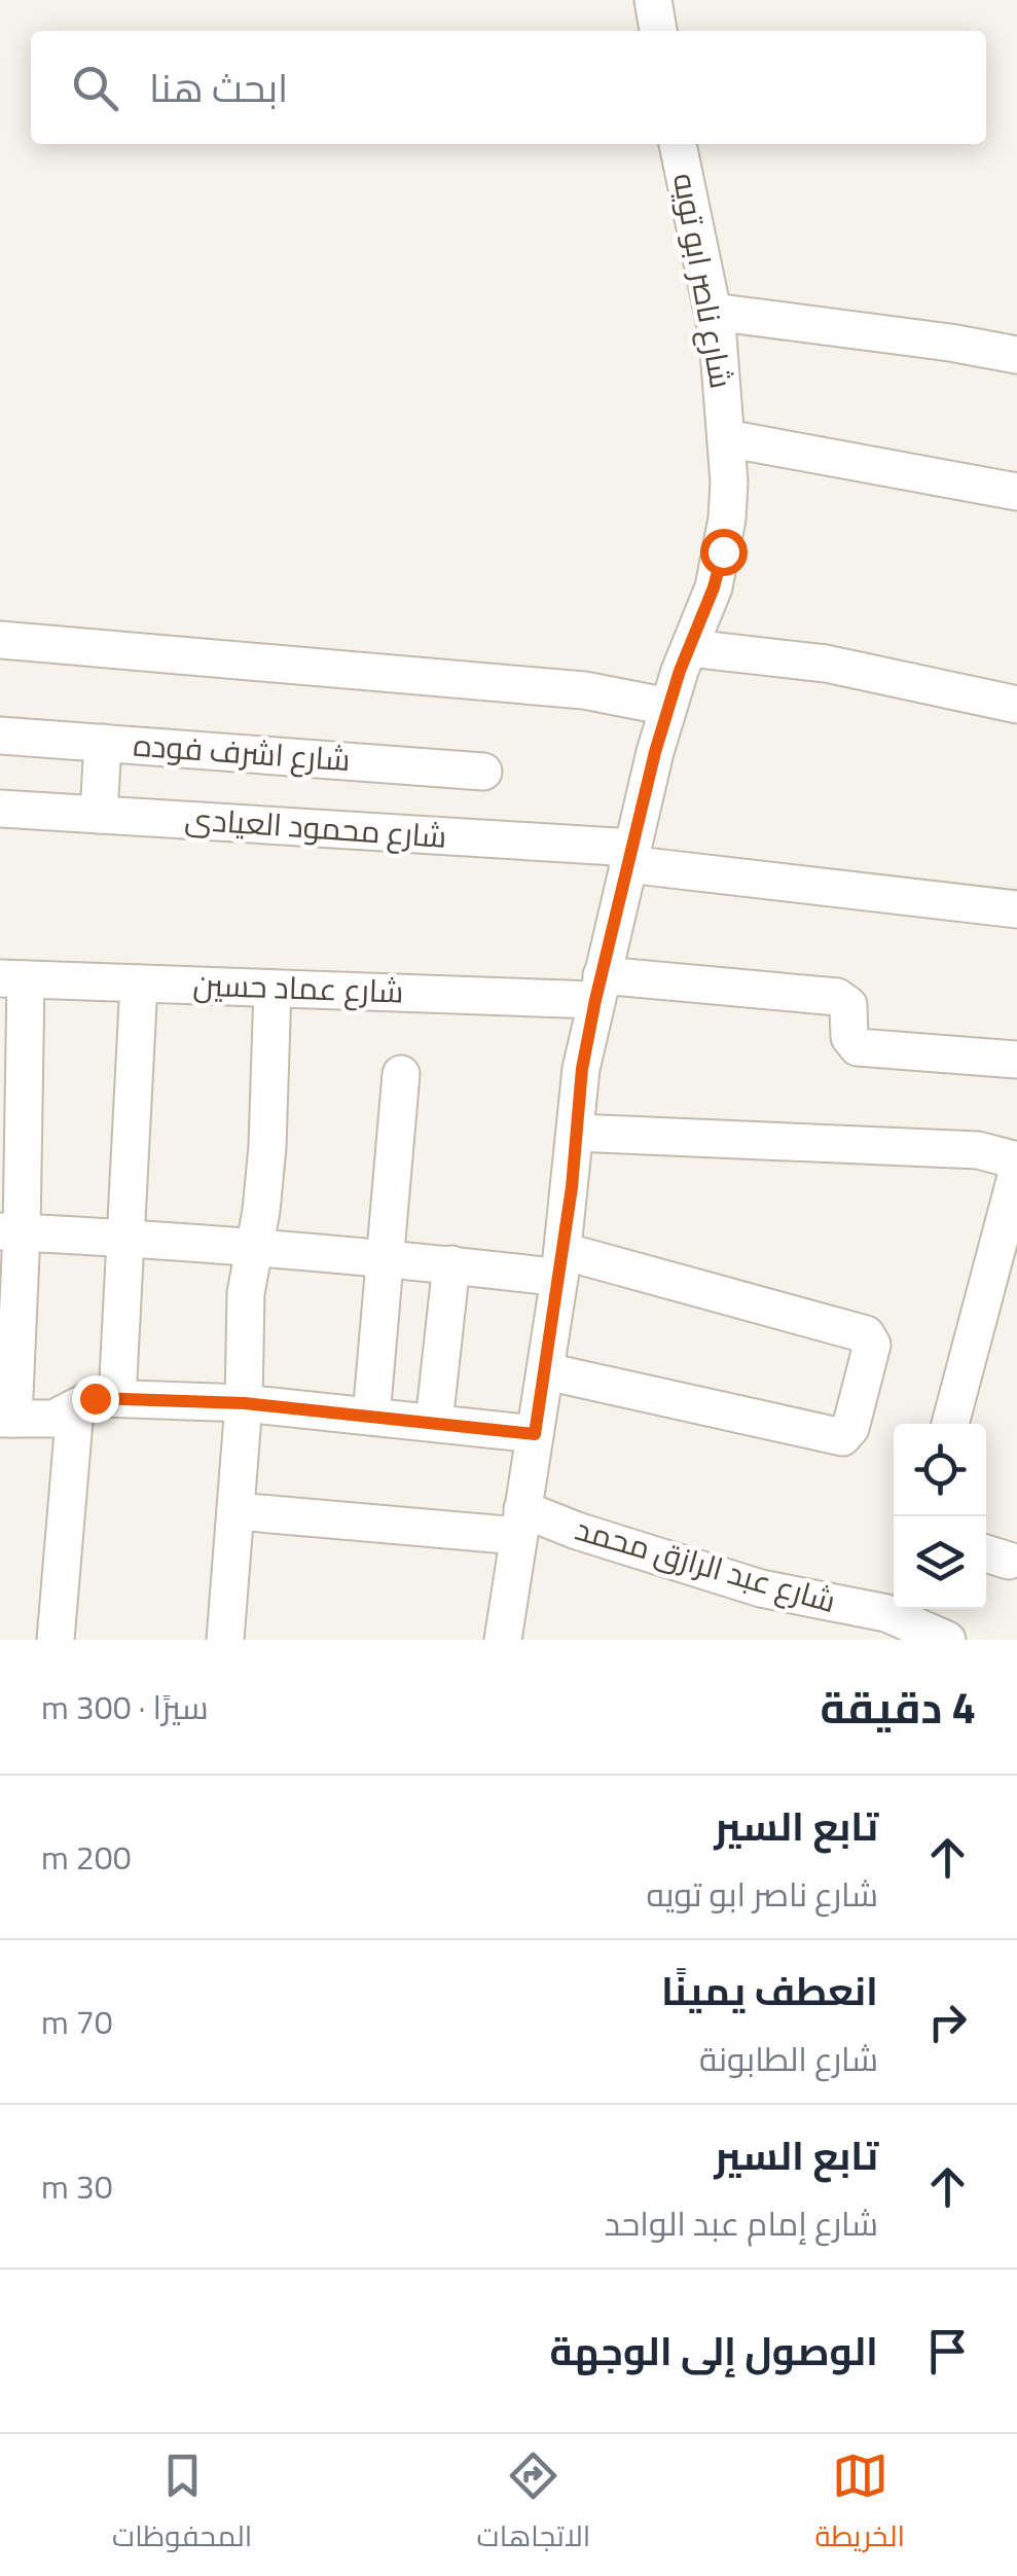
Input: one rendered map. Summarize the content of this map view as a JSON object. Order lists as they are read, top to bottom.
{
  "streets": {
    "street": [
      "شارع ناصر ابو تويه",
      "شارع اشرف فوده",
      "شارع محمود العيادى",
      "شارع عماد حسين",
      "شارع عبد الرازق محمد"
    ]
  },
  "crossings": [
    ["شارع ناصر ابو تويه", "شارع محمود العيادى"],
    ["شارع ناصر ابو تويه", "شارع عماد حسين"],
    ["شارع ناصر ابو تويه", "شارع عبد الرازق محمد"]
  ],
  "page": {
    "search": "ابحث هنا",
    "heading": ["4 دقيقة", "سيرًا · 300 m"],
    "list": [
      ["تابع السير", "شارع ناصر ابو تويه", "200 m"],
      ["انعطف يمينًا", "شارع الطابونة", "70 m"],
      ["تابع السير", "شارع إمام عبد الواحد", "30 m"],
      "الوصول إلى الوجهة"
    ],
    "nav": ["الخريطة", "الاتجاهات", "المحفوظات"]
  }
}
